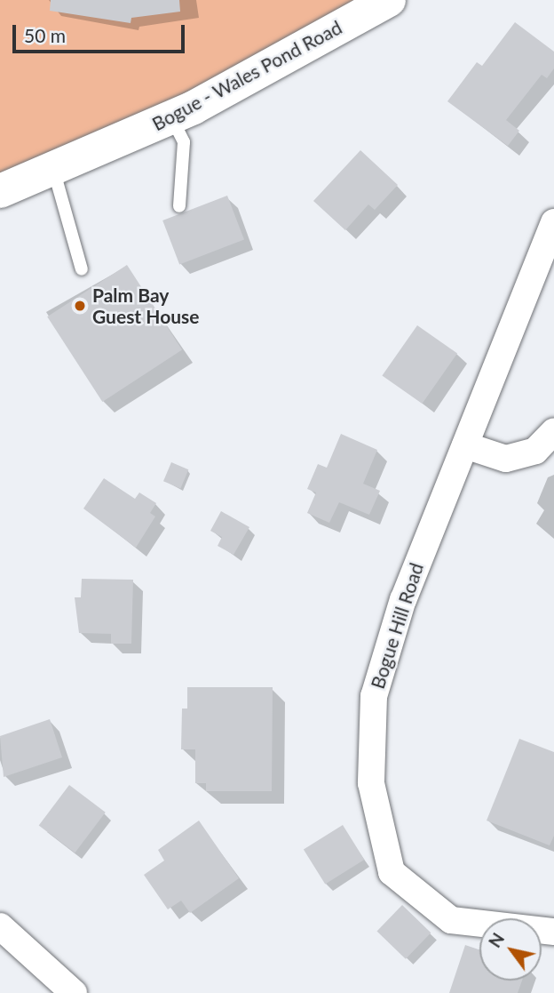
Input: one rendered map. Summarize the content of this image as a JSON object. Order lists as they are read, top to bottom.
{
  "streets": {
    "street": ["Bogue - Wales Pond Road", "Bogue Hill Road"]
  },
  "places": ["Palm Bay Guest House"],
  "scale_bar": "50 m",
  "north": "top left"
}
